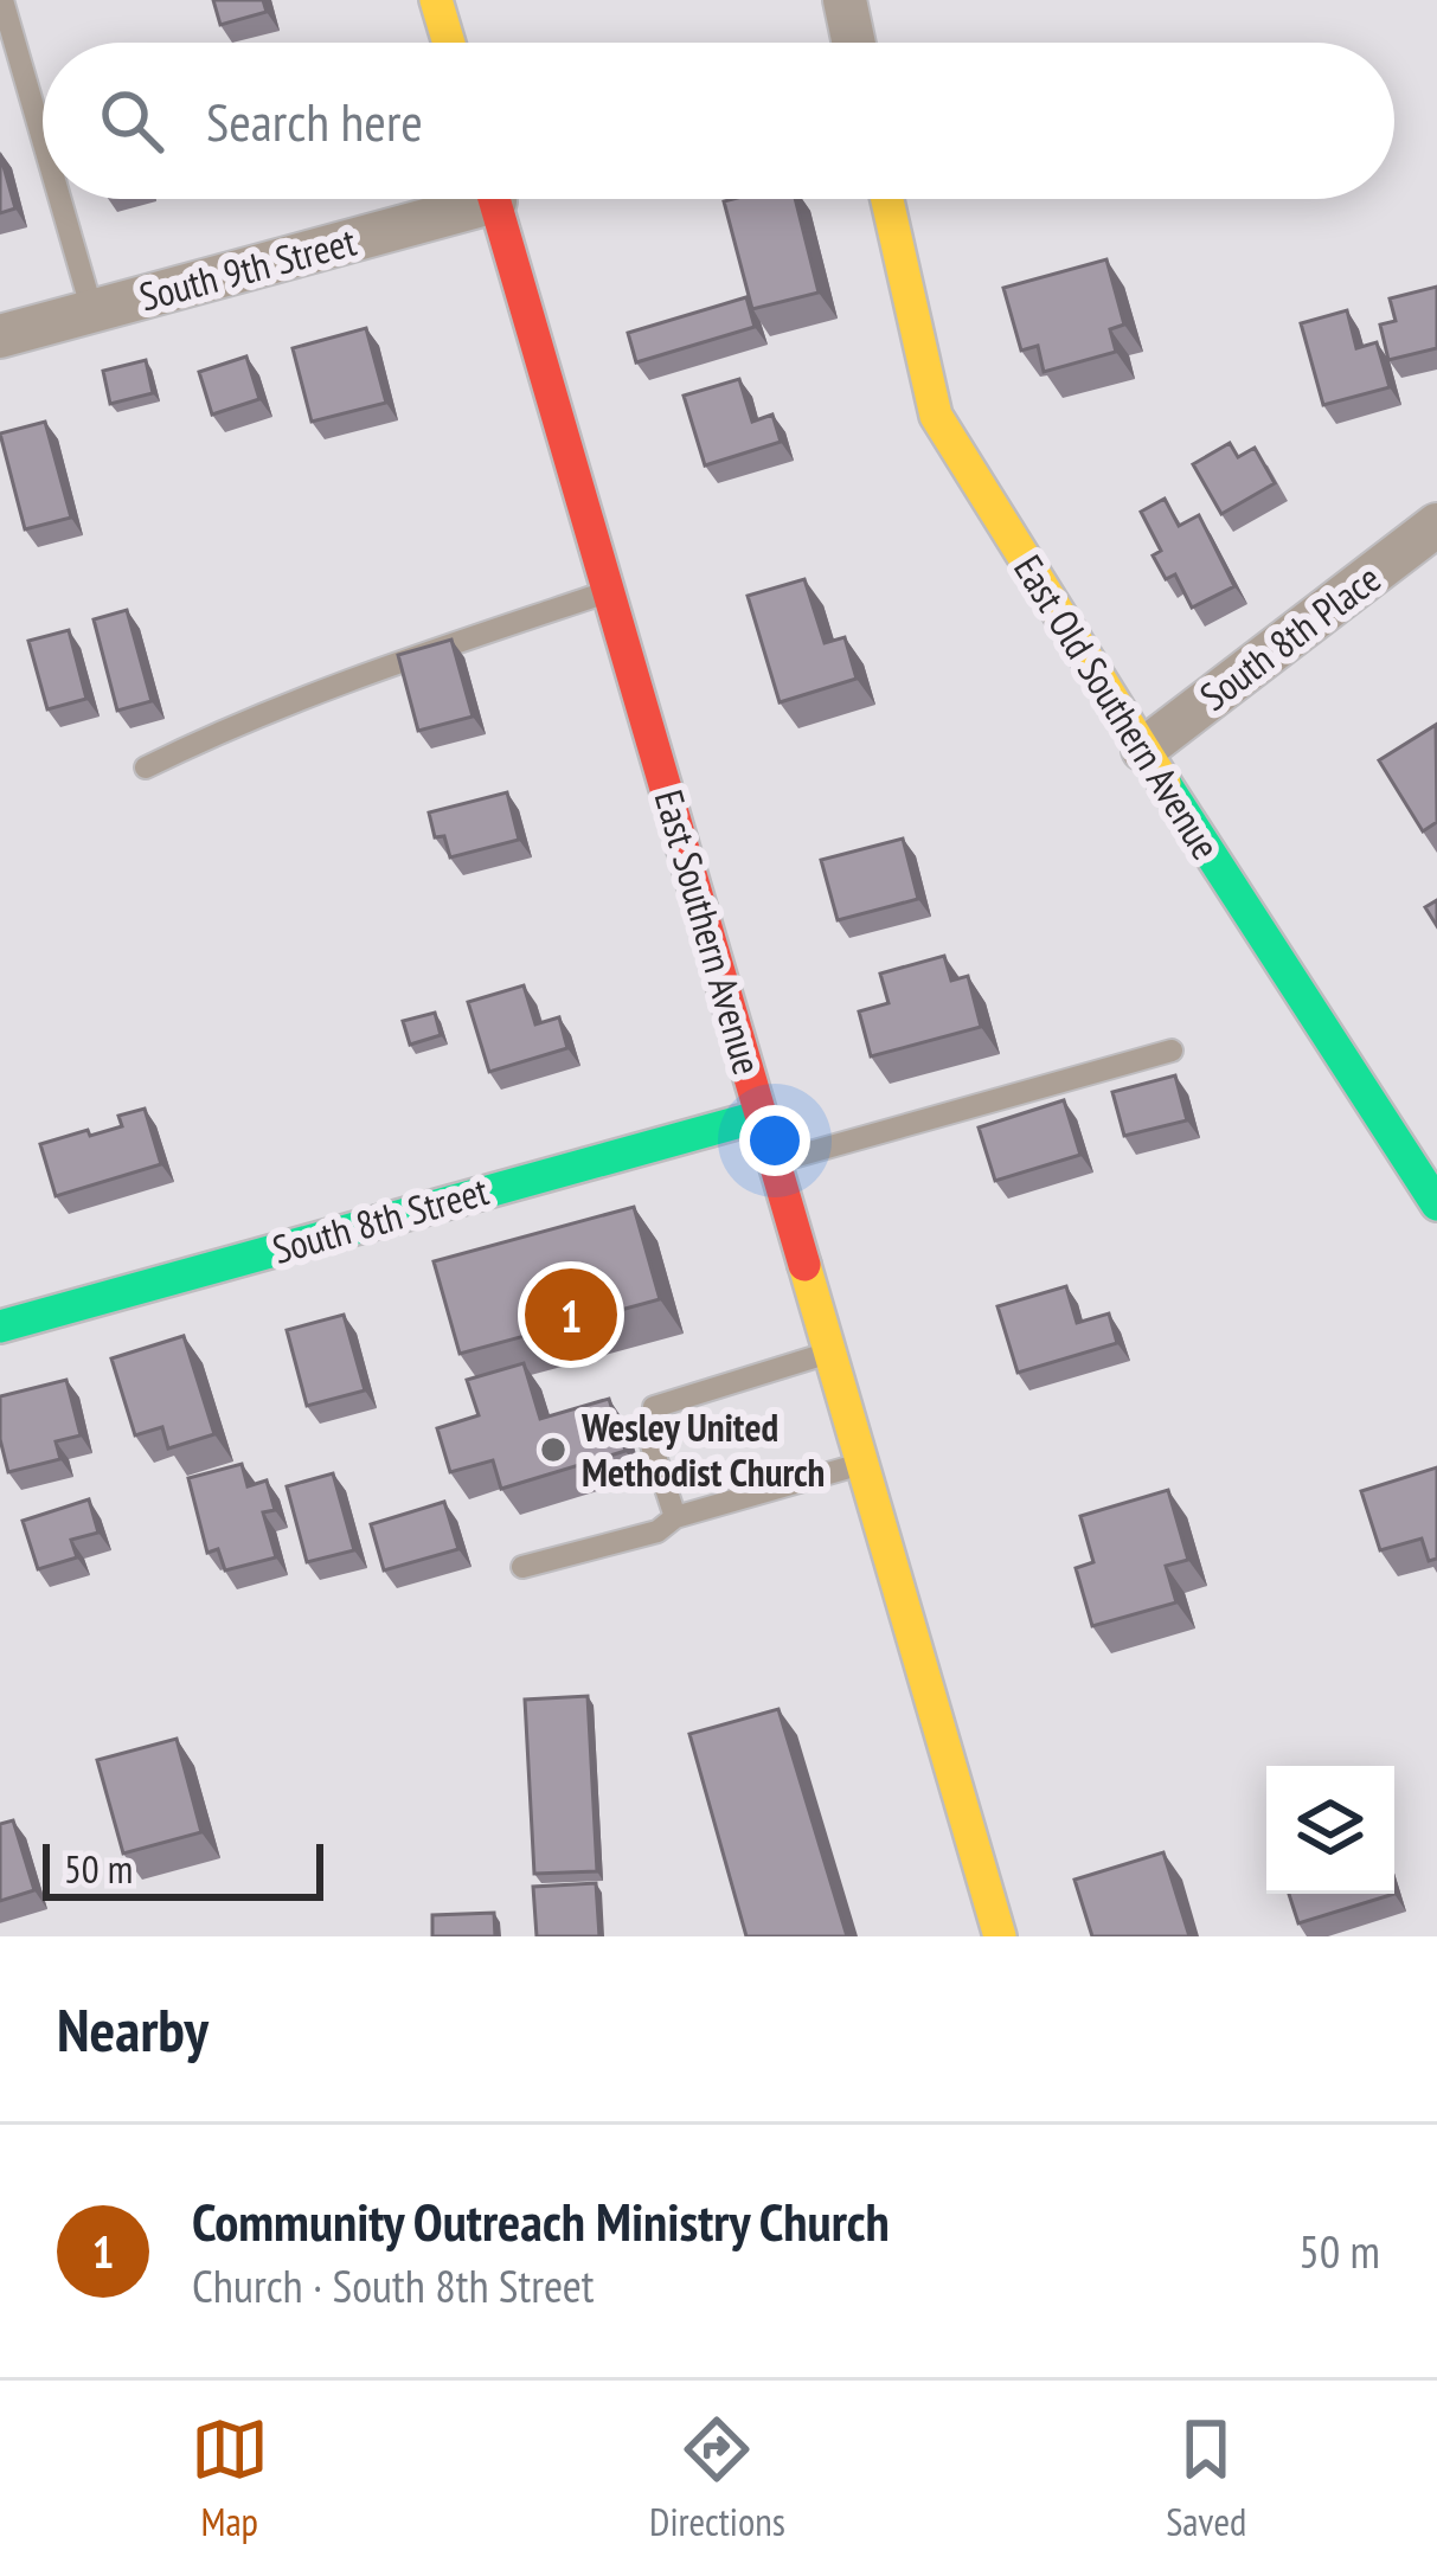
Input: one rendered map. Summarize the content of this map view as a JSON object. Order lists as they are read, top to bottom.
{
  "streets": {
    "street": [
      "South 9th Street",
      "South 8th Place",
      "East Old Southern Avenue",
      "East Southern Avenue",
      "South 8th Street"
    ]
  },
  "crossings": [
    ["South 8th Place", "East Old Southern Avenue"],
    ["East Southern Avenue", "South 8th Street"]
  ],
  "places": ["Wesley United Methodist Church"],
  "scale_bar": "50 m",
  "page": {
    "search": "Search here",
    "pins": "1",
    "scale": "50 m",
    "heading": "Nearby",
    "list": [
      {
        "mark": "1",
        "name": "Community Outreach Ministry Church",
        "note": "Church · South 8th Street",
        "value": "50 m"
      }
    ],
    "nav": ["Map", "Directions", "Saved"]
  }
}
